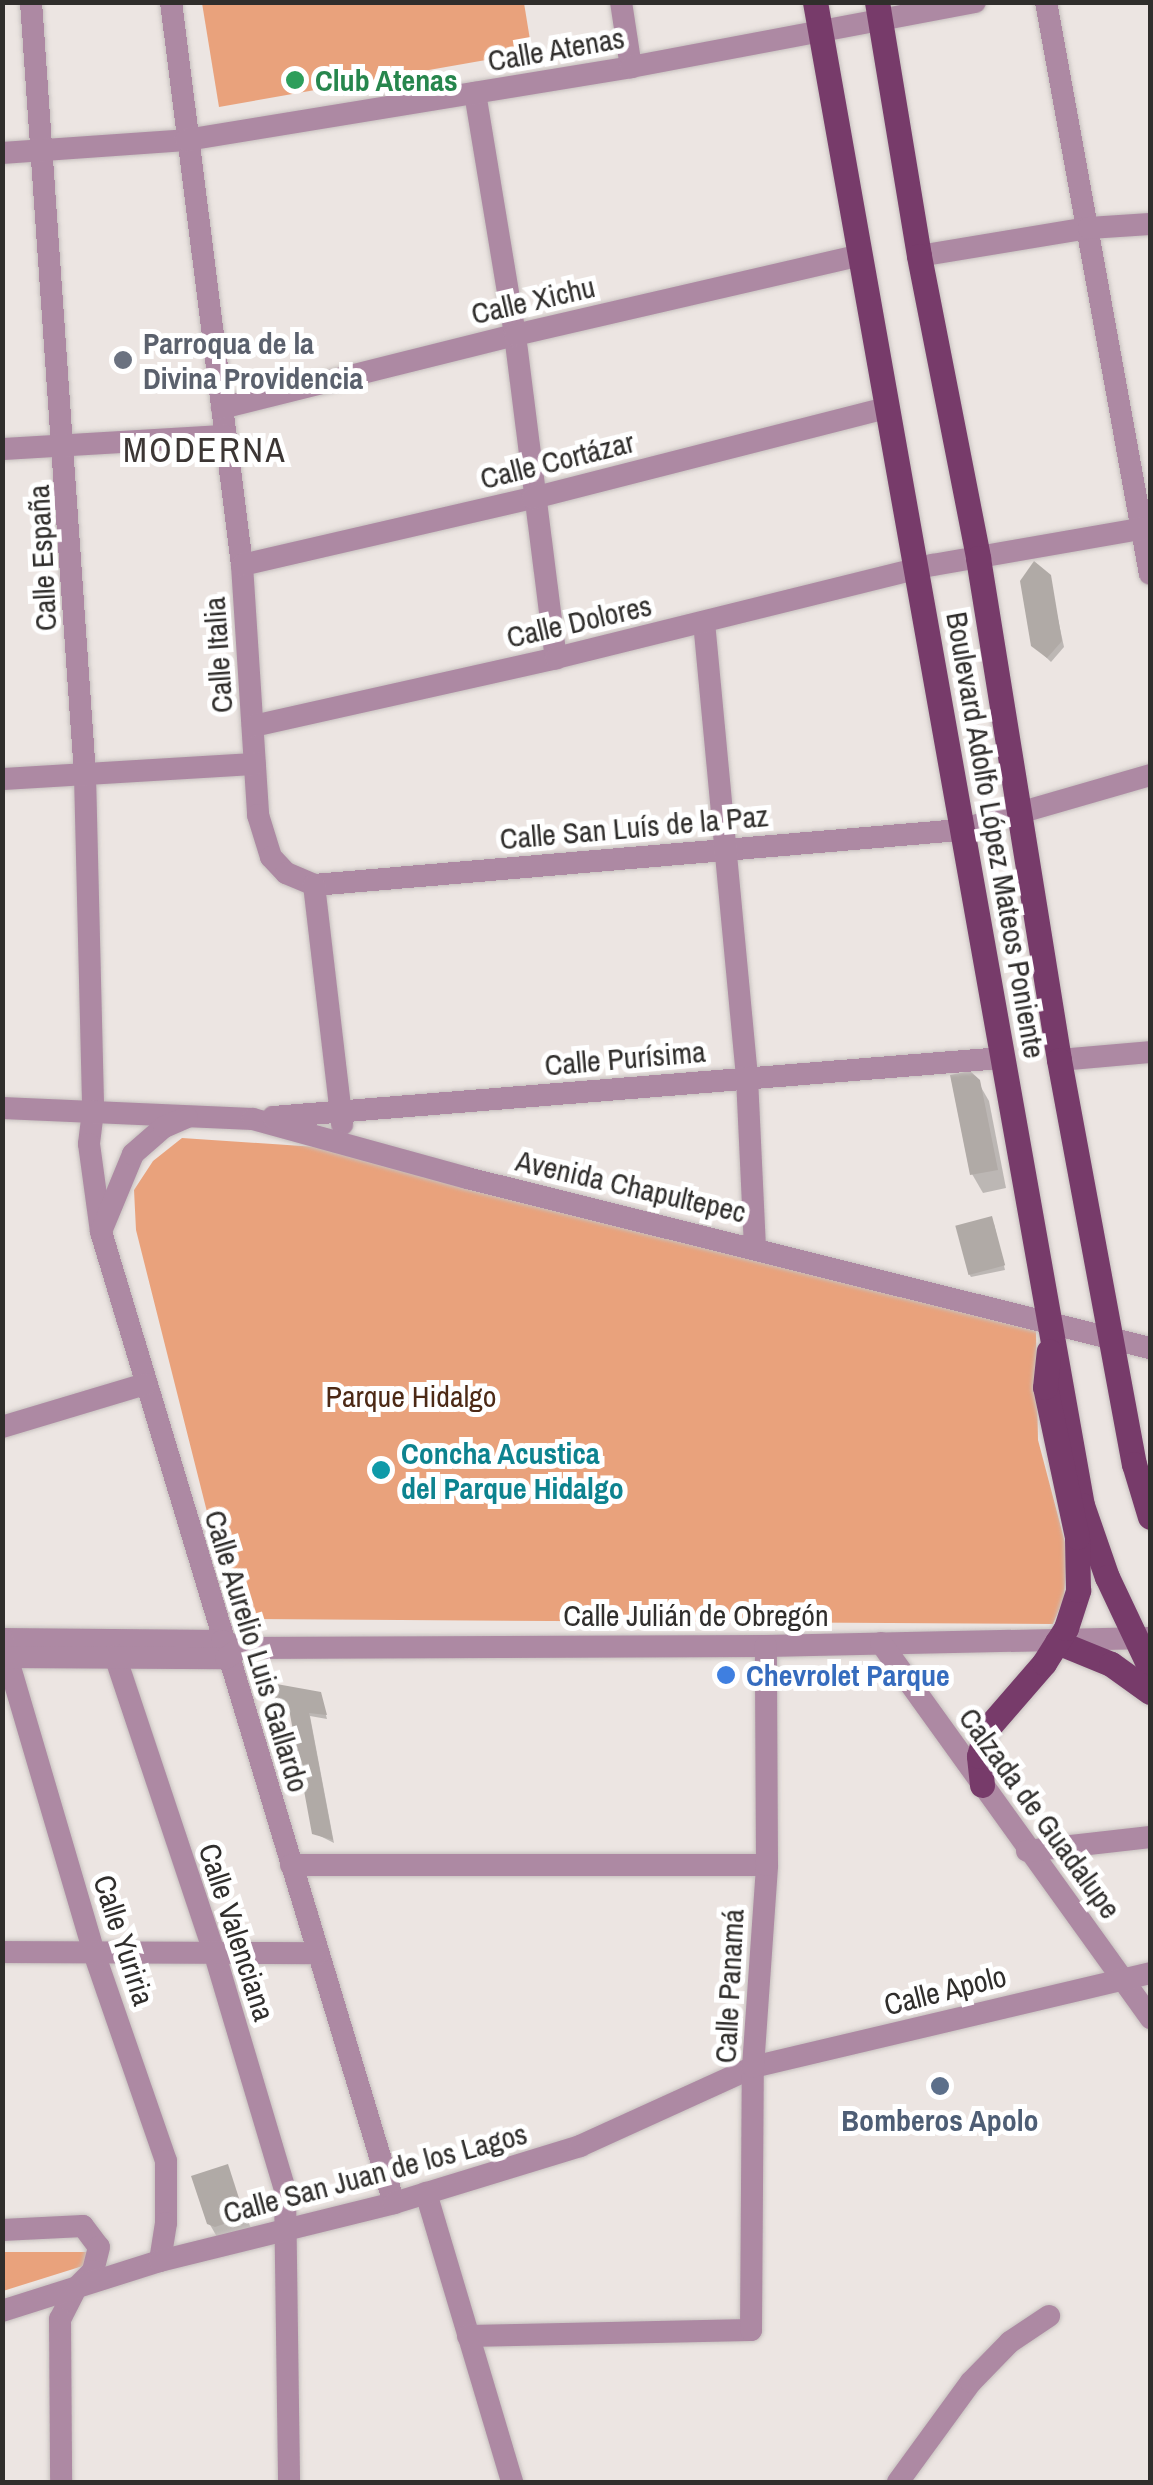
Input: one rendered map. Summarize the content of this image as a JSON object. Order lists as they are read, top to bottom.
{
  "streets": {
    "main road": ["Boulevard Adolfo López Mateos Poniente"],
    "street": [
      "Calle Atenas",
      "Calle Xichu",
      "Calle Cortázar",
      "Calle España",
      "Calle Dolores",
      "Calle Italia",
      "Calle San Luís de la Paz",
      "Calle Purísima",
      "Avenida Chapultepec",
      "Calle Julián de Obregón",
      "Calle Aurelio Luis Gallardo",
      "Calzada de Guadalupe",
      "Calle Valenciana",
      "Calle Yuriria",
      "Calle Panamá",
      "Calle Apolo",
      "Calle San Juan de los Lagos"
    ]
  },
  "crossings": [
    ["Calle Atenas", "Calle España"],
    ["Calle Atenas", "Calle Italia"],
    ["Calle Atenas", "Boulevard Adolfo López Mateos Poniente"],
    ["Calle Xichu", "Calle Italia"],
    ["Calle Xichu", "Boulevard Adolfo López Mateos Poniente"],
    ["Calle Cortázar", "Calle Italia"],
    ["Calle Cortázar", "Boulevard Adolfo López Mateos Poniente"],
    ["Calle España", "Avenida Chapultepec"],
    ["Calle España", "Calle Aurelio Luis Gallardo"],
    ["Calle Dolores", "Calle Italia"],
    ["Calle Dolores", "Boulevard Adolfo López Mateos Poniente"],
    ["Calle Italia", "Calle San Luís de la Paz"],
    ["Calle San Luís de la Paz", "Boulevard Adolfo López Mateos Poniente"],
    ["Boulevard Adolfo López Mateos Poniente", "Calle Purísima"],
    ["Boulevard Adolfo López Mateos Poniente", "Avenida Chapultepec"],
    ["Boulevard Adolfo López Mateos Poniente", "Calle Julián de Obregón"],
    ["Calle Purísima", "Avenida Chapultepec"],
    ["Avenida Chapultepec", "Calle Aurelio Luis Gallardo"],
    ["Calle Julián de Obregón", "Calle Aurelio Luis Gallardo"],
    ["Calle Julián de Obregón", "Calzada de Guadalupe"],
    ["Calle Julián de Obregón", "Calle Panamá"],
    ["Calle Aurelio Luis Gallardo", "Calle San Juan de los Lagos"],
    ["Calzada de Guadalupe", "Calle Apolo"],
    ["Calle Valenciana", "Calle San Juan de los Lagos"],
    ["Calle Yuriria", "Calle San Juan de los Lagos"],
    ["Calle Panamá", "Calle Apolo"],
    ["Calle Panamá", "Calle San Juan de los Lagos"],
    ["Calle Apolo", "Calle San Juan de los Lagos"]
  ],
  "districts": ["MODERNA"],
  "parks": ["Parque Hidalgo"],
  "places": [
    "Club Atenas",
    "Parroqua de la Divina Providencia",
    "Concha Acustica del Parque Hidalgo",
    "Chevrolet Parque",
    "Bomberos Apolo"
  ]
}
